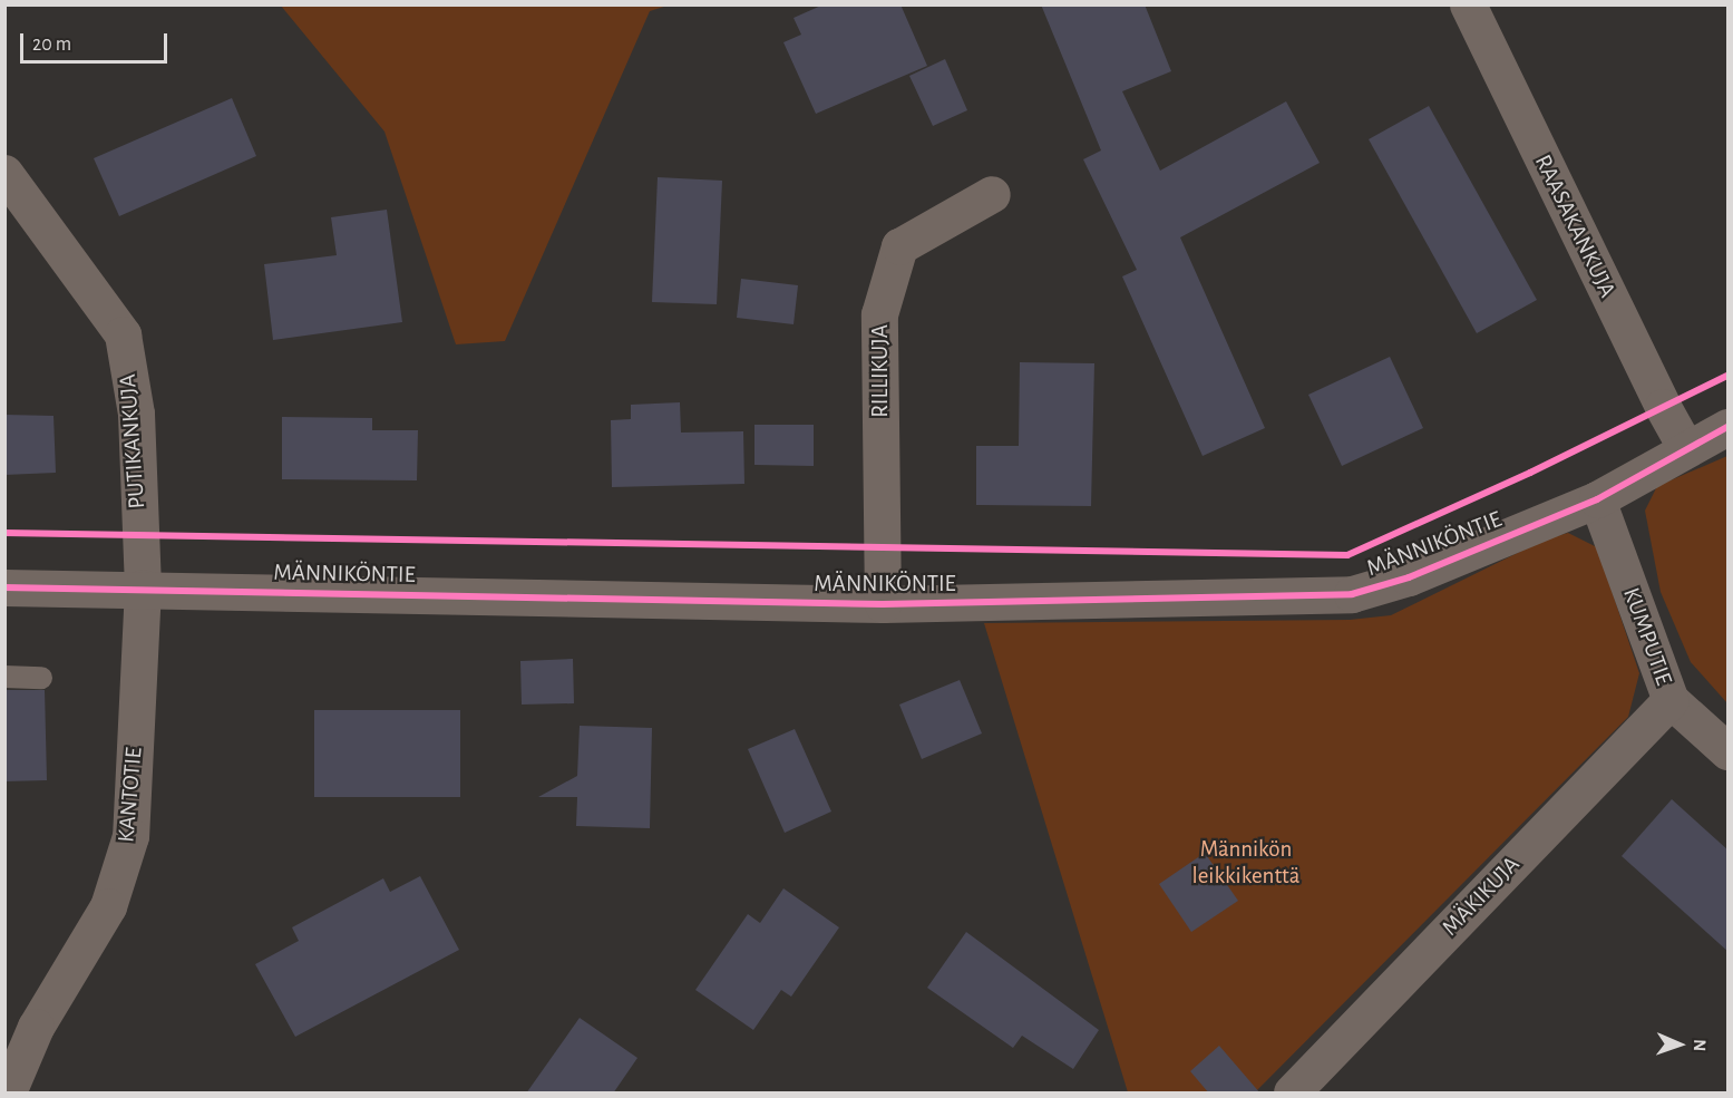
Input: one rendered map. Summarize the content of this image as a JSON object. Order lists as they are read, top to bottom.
{
  "streets": {
    "street": [
      "RAASAKANKUJA",
      "RILLIKUJA",
      "PUTIKANKUJA",
      "MÄNNIKÖNTIE",
      "KUMPUTIE",
      "KANTOTIE",
      "MÄKIKUJA"
    ]
  },
  "crossings": [
    ["RAASAKANKUJA", "MÄNNIKÖNTIE"],
    ["RILLIKUJA", "MÄNNIKÖNTIE"],
    ["PUTIKANKUJA", "MÄNNIKÖNTIE"],
    ["PUTIKANKUJA", "KANTOTIE"],
    ["MÄNNIKÖNTIE", "KUMPUTIE"],
    ["MÄNNIKÖNTIE", "KANTOTIE"],
    ["KUMPUTIE", "MÄKIKUJA"]
  ],
  "parks": ["Männikön leikkikenttä"],
  "scale_bar": "20 m",
  "north": "right"
}
